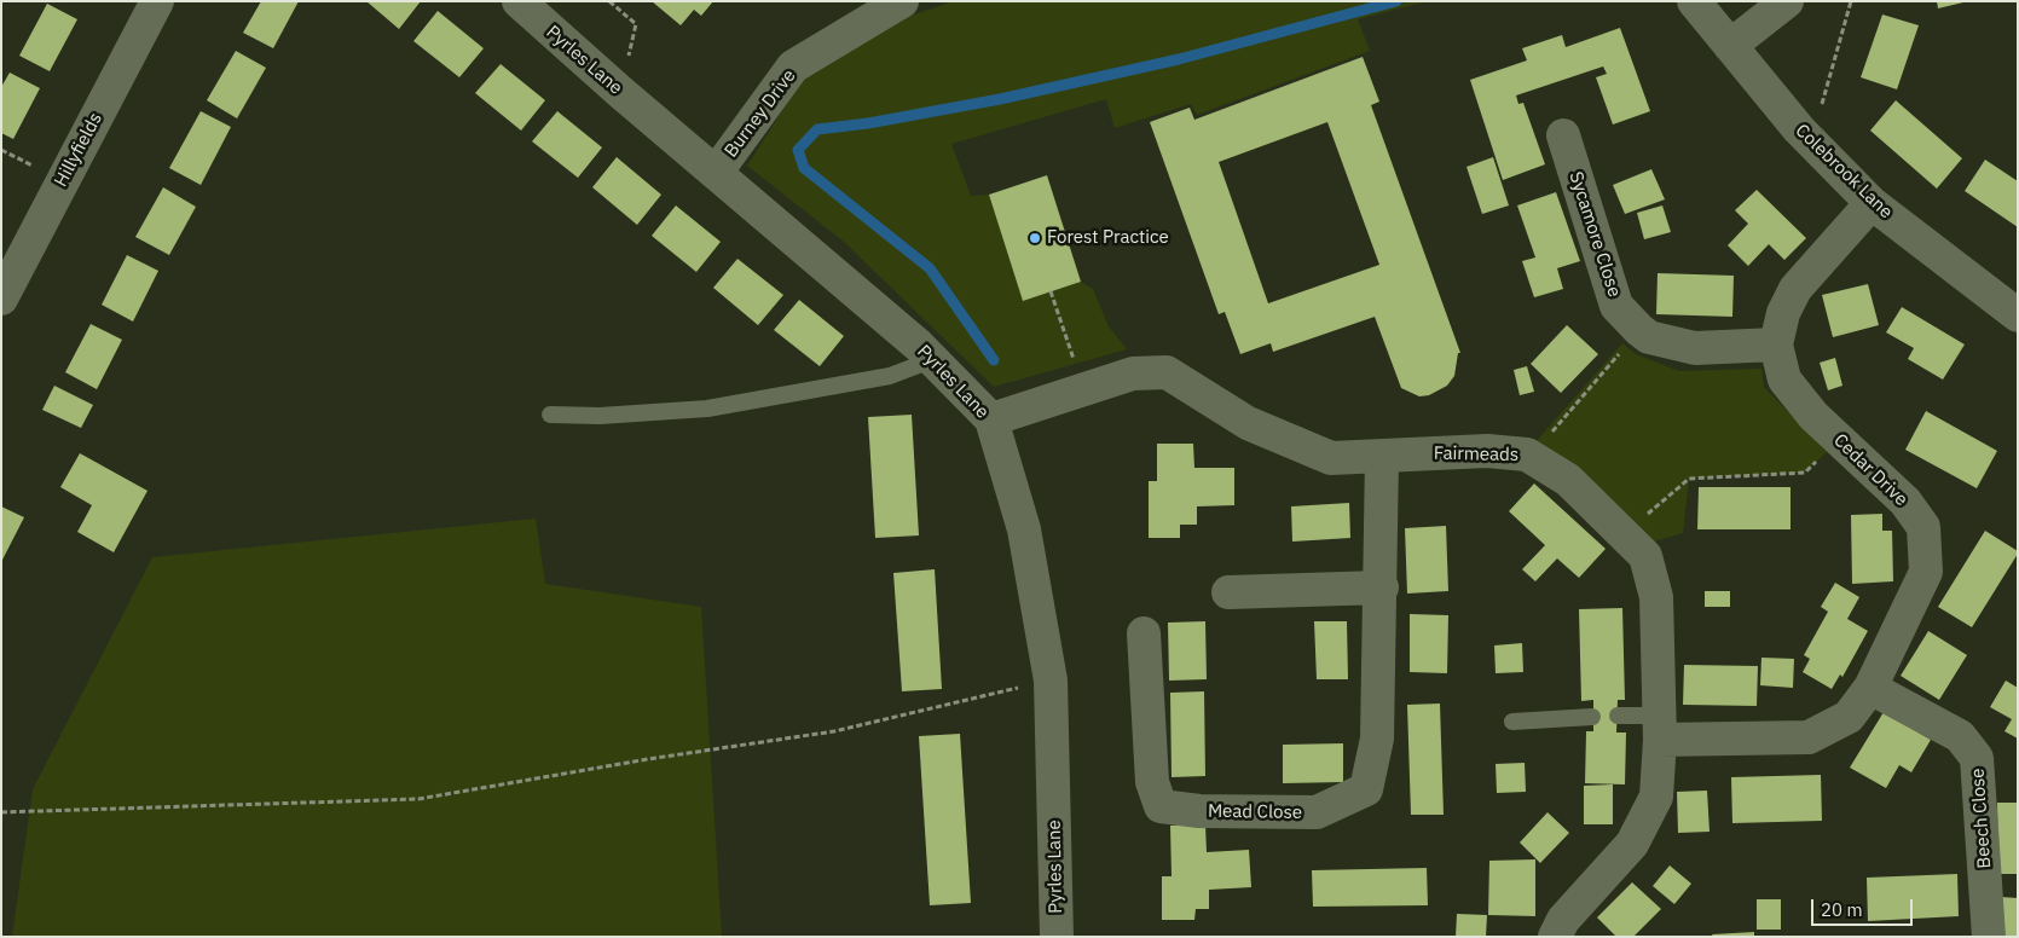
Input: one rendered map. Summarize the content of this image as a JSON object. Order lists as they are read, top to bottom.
{
  "streets": {
    "street": [
      "Pyrles Lane",
      "Burney Drive",
      "Hillyfields",
      "Colebrook Lane",
      "Sycamore Close",
      "Fairmeads",
      "Cedar Drive",
      "Mead Close",
      "Beech Close"
    ]
  },
  "crossings": [
    ["Pyrles Lane", "Burney Drive"],
    ["Pyrles Lane", "Fairmeads"],
    ["Colebrook Lane", "Cedar Drive"],
    ["Sycamore Close", "Cedar Drive"],
    ["Fairmeads", "Cedar Drive"],
    ["Fairmeads", "Mead Close"],
    ["Cedar Drive", "Beech Close"]
  ],
  "places": ["Forest Practice"],
  "scale_bar": "20 m"
}
